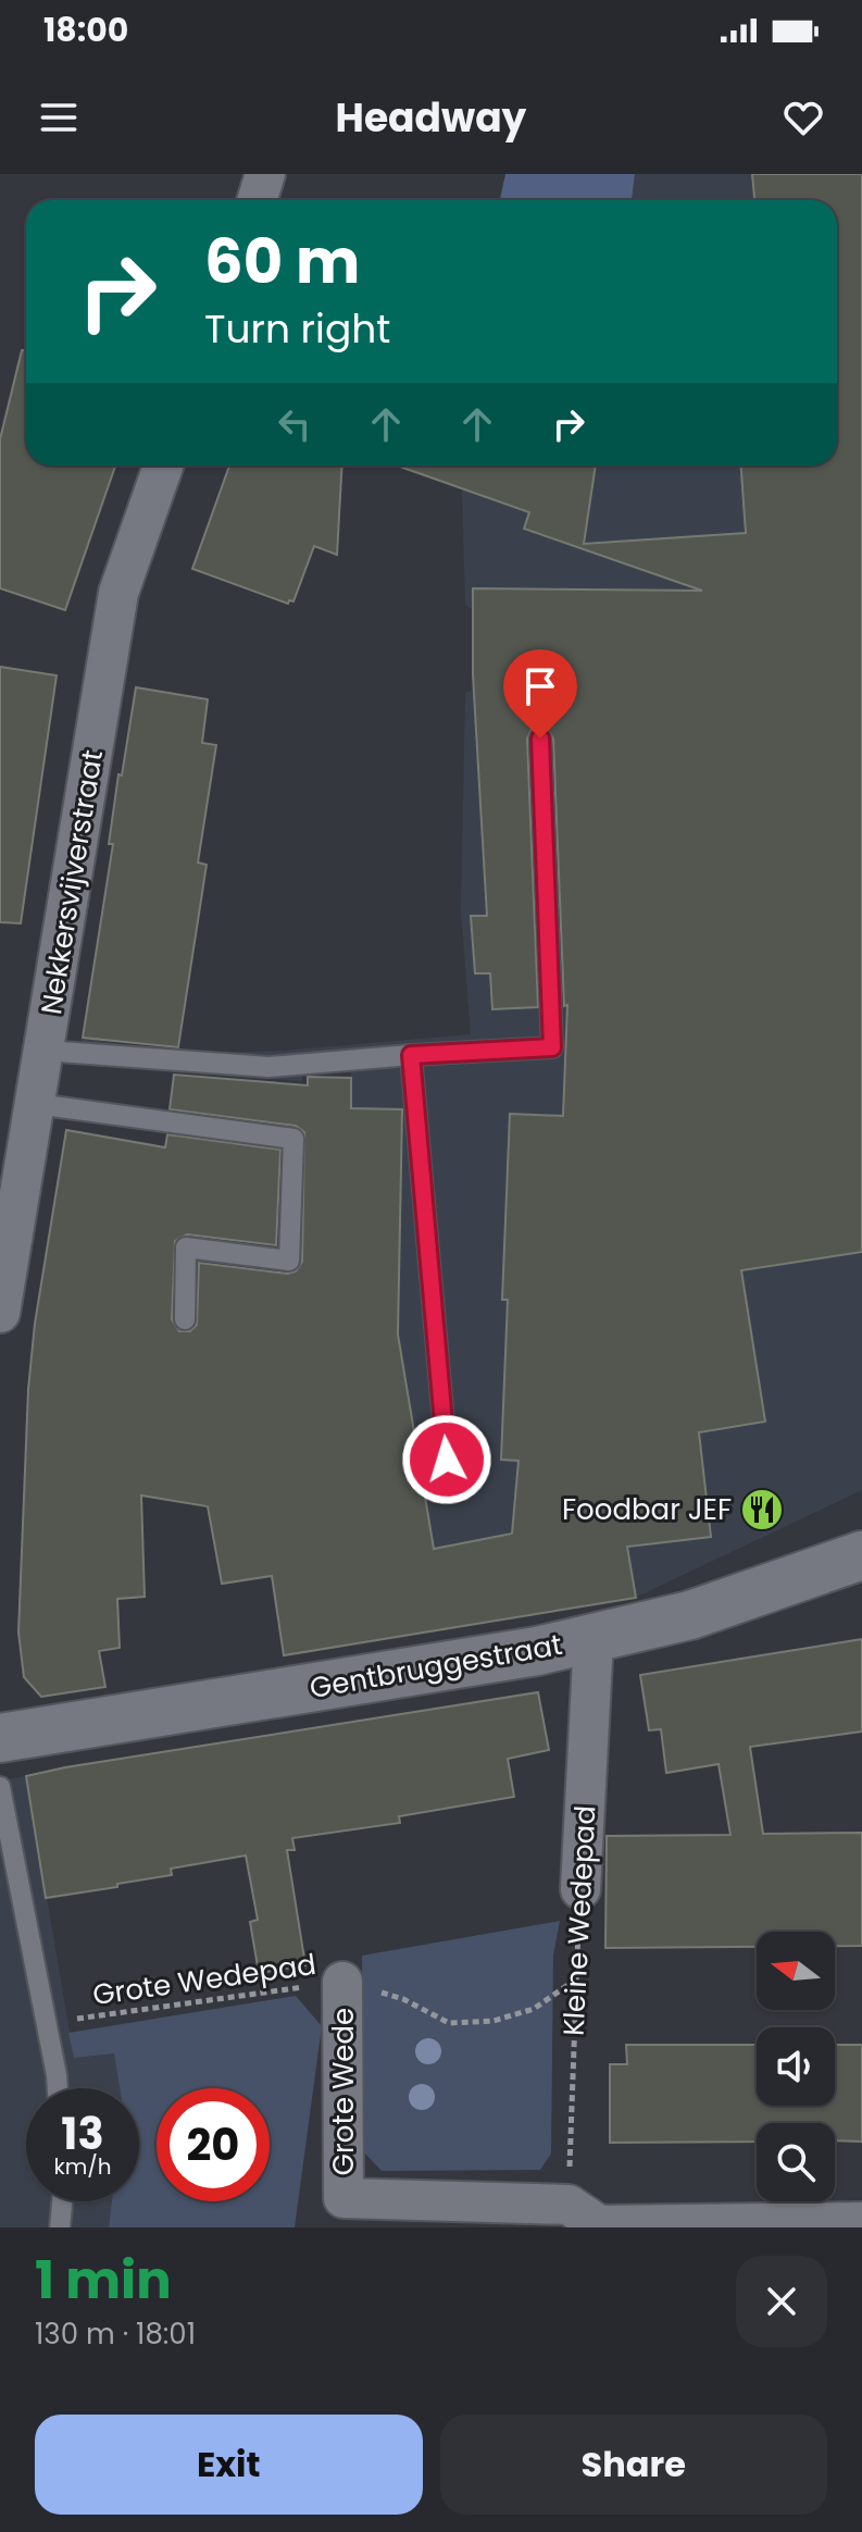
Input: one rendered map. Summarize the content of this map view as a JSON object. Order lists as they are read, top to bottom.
{
  "streets": {
    "street": [
      "Nekkersvijverstraat",
      "Gentbruggestraat",
      "Kleine Wedepad",
      "Grote Wede"
    ],
    "path": ["Grote Wedepad"]
  },
  "crossings": [
    ["Gentbruggestraat", "Kleine Wedepad"],
    ["Kleine Wedepad", "Grote Wede"],
    ["Grote Wedepad", "Grote Wede"]
  ],
  "places": {
    "restaurant": ["Foodbar JEF"]
  },
  "north": "left",
  "page": {
    "status": "18:00",
    "header": "Headway",
    "turn": ["60 m", "Turn right"],
    "speed": "13 km/h",
    "limit": "20",
    "heading": ["1 min", "130 m · 18:01"],
    "buttons": ["Exit", "Share"]
  }
}
